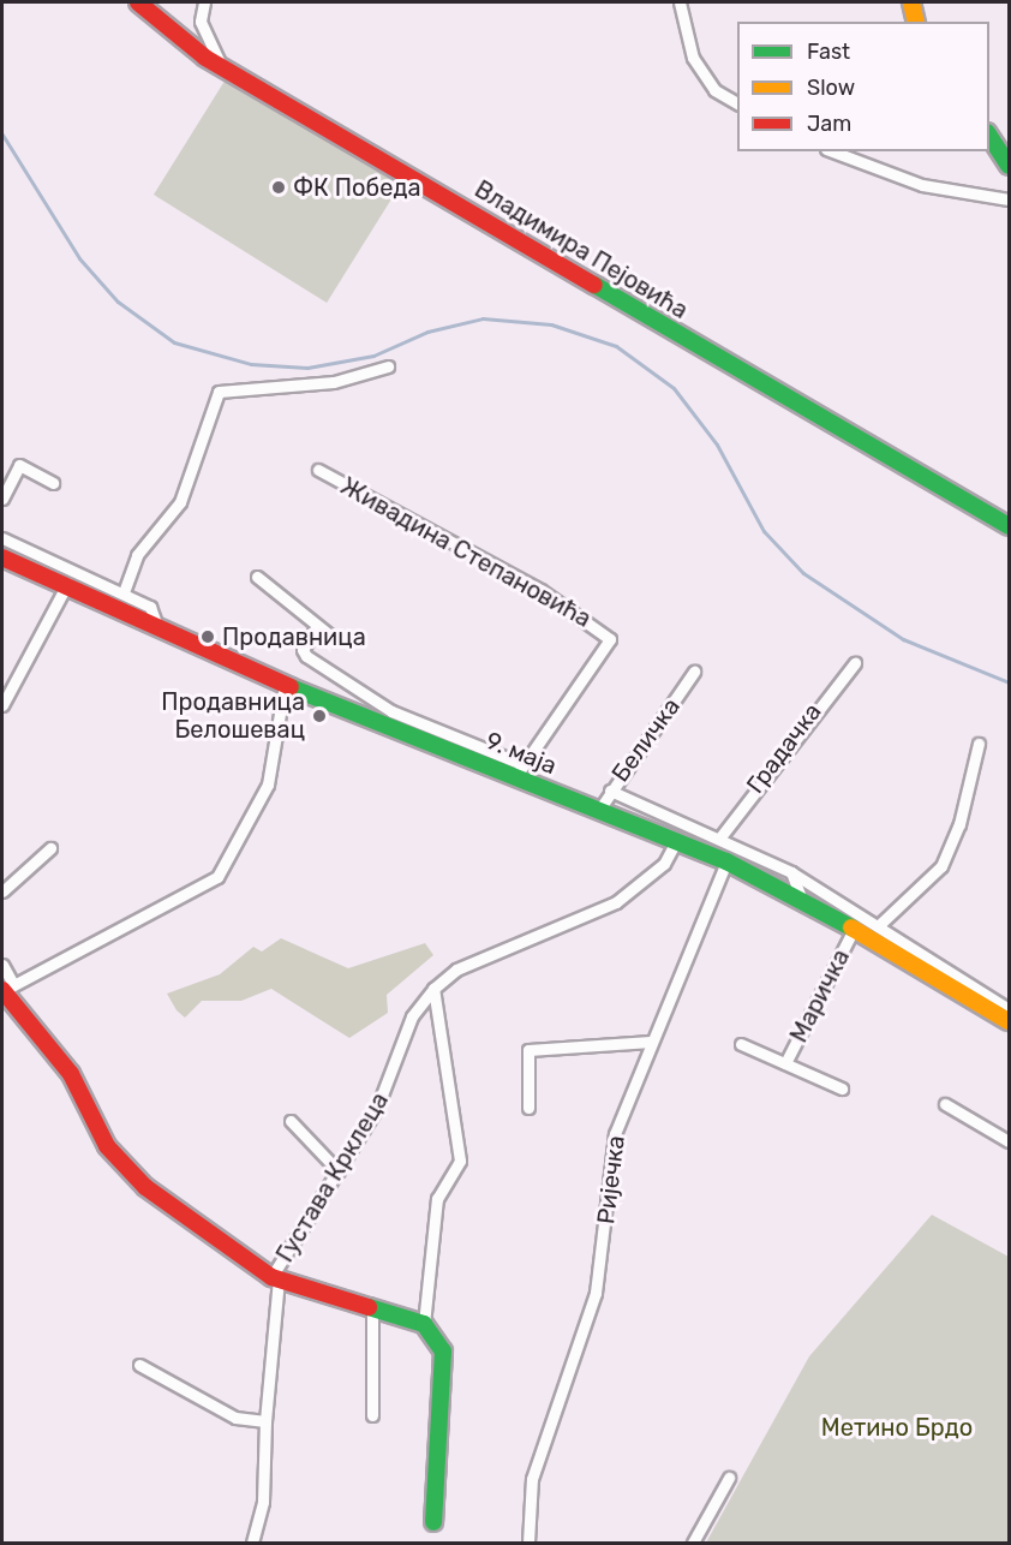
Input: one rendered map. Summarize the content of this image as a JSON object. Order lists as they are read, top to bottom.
{
  "streets": {
    "street": [
      "Владимира Пејовића",
      "Живадина Степановића",
      "Беличка",
      "Градачка",
      "9. маја",
      "Маричка",
      "Густава Крклеца",
      "Ријечка"
    ]
  },
  "crossings": [
    ["Живадина Степановића", "9. маја"],
    ["Беличка", "9. маја"],
    ["9. маја", "Маричка"],
    ["9. маја", "Густава Крклеца"],
    ["9. маја", "Ријечка"]
  ],
  "parks": ["Метино Брдо"],
  "places": ["ФК Победа", "Продавница", "Продавница Белошевац"],
  "legend": ["Fast", "Slow", "Jam"]
}
